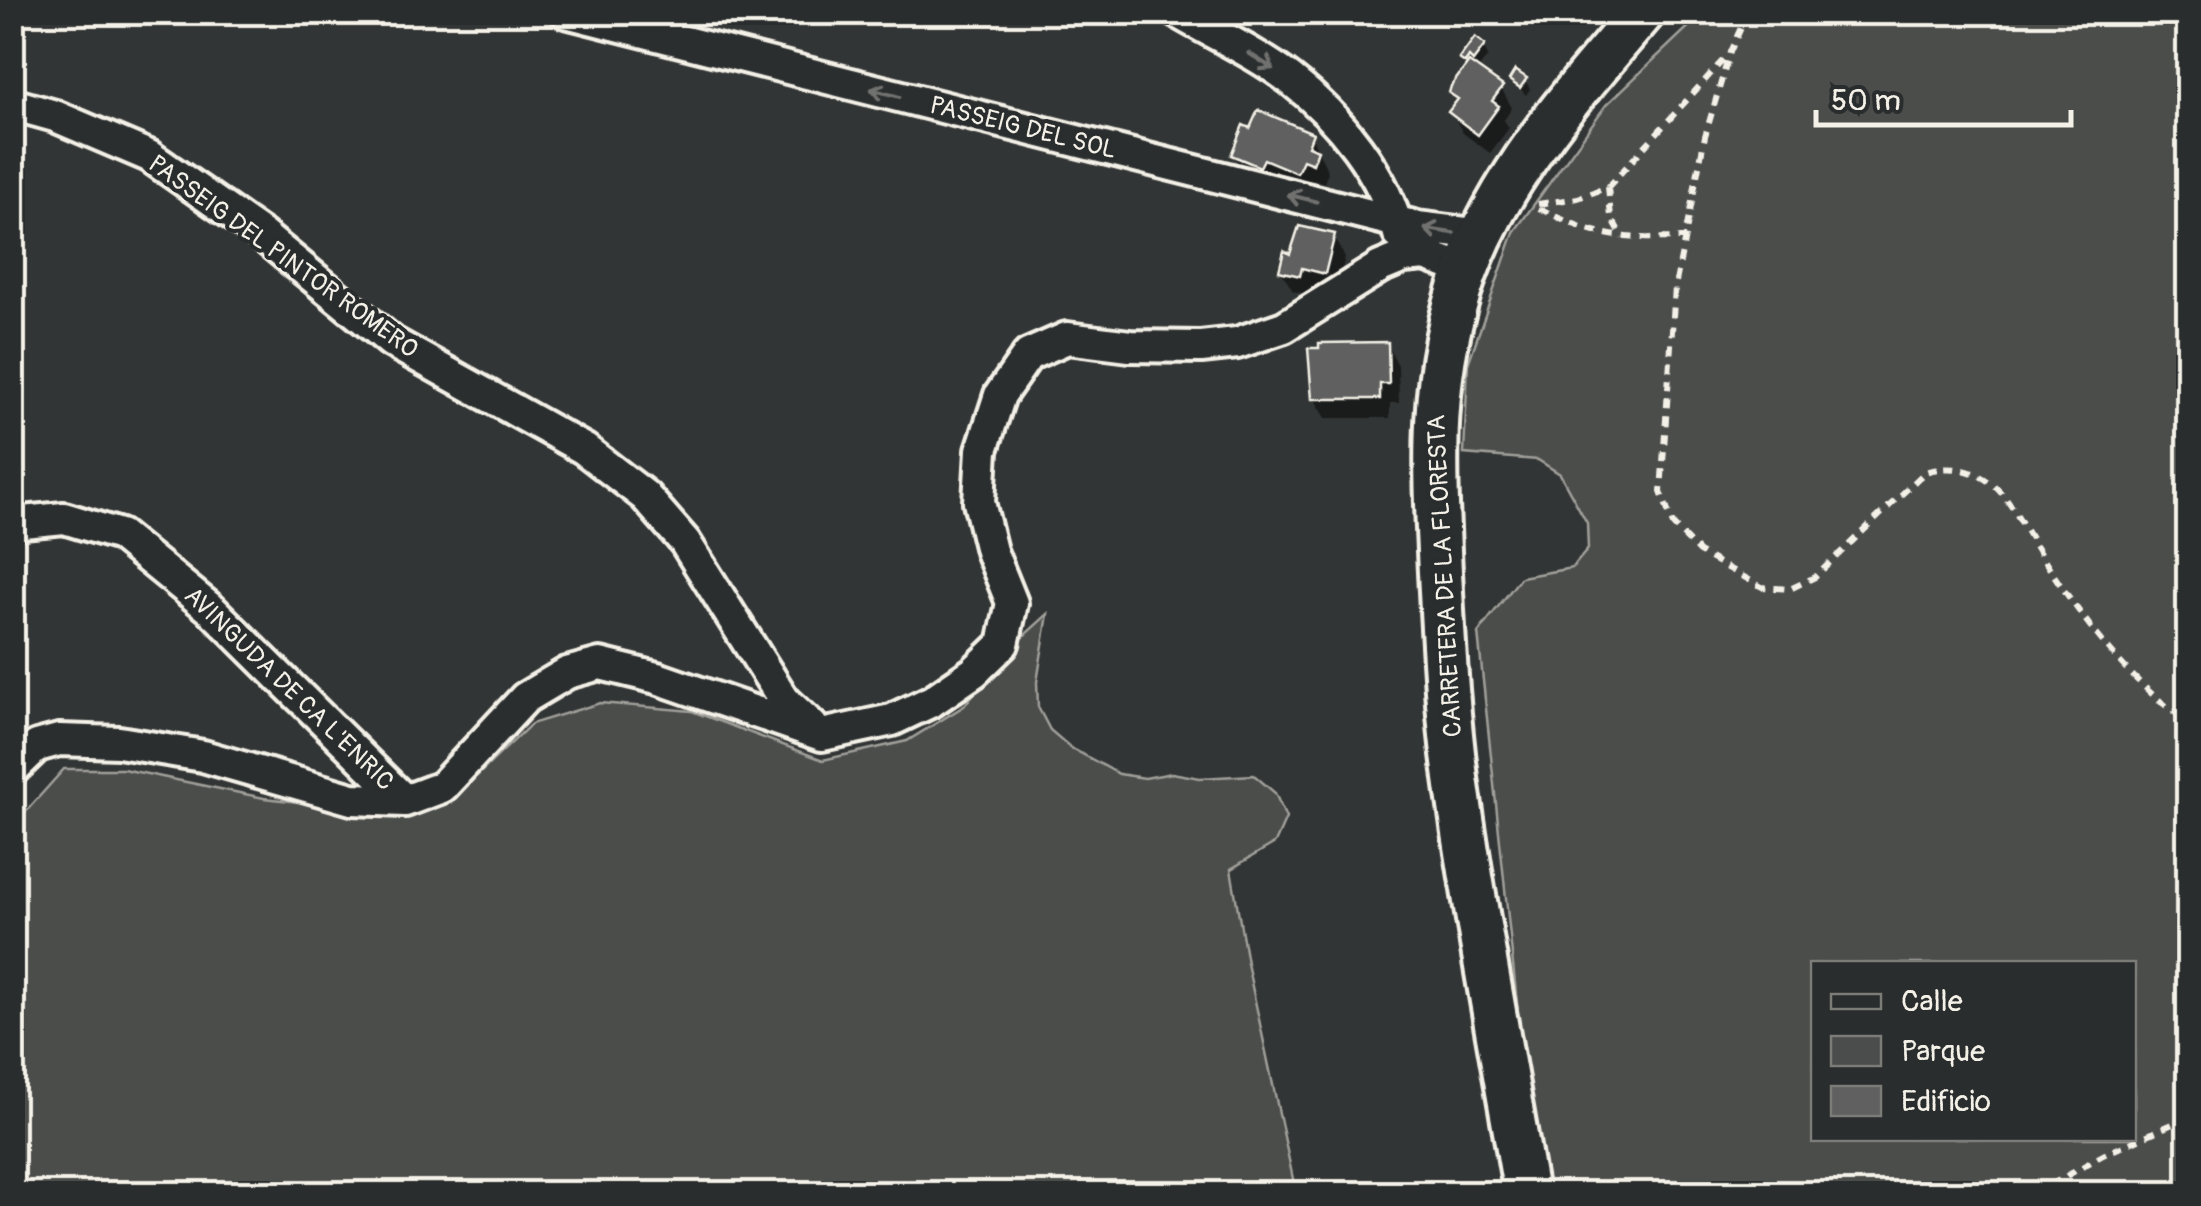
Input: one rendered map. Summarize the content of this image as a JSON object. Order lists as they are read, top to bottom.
{
  "streets": {
    "main road": ["CARRETERA DE LA FLORESTA"],
    "street": ["PASSEIG DEL SOL", "PASSEIG DEL PINTOR ROMERO", "AVINGUDA DE CA L'ENRIC"]
  },
  "crossings": [
    ["PASSEIG DEL SOL", "CARRETERA DE LA FLORESTA"],
    ["PASSEIG DEL PINTOR ROMERO", "AVINGUDA DE CA L'ENRIC"]
  ],
  "one_way": ["PASSEIG DEL SOL"],
  "legend": ["Calle", "Parque", "Edificio"],
  "scale_bar": "50 m"
}
